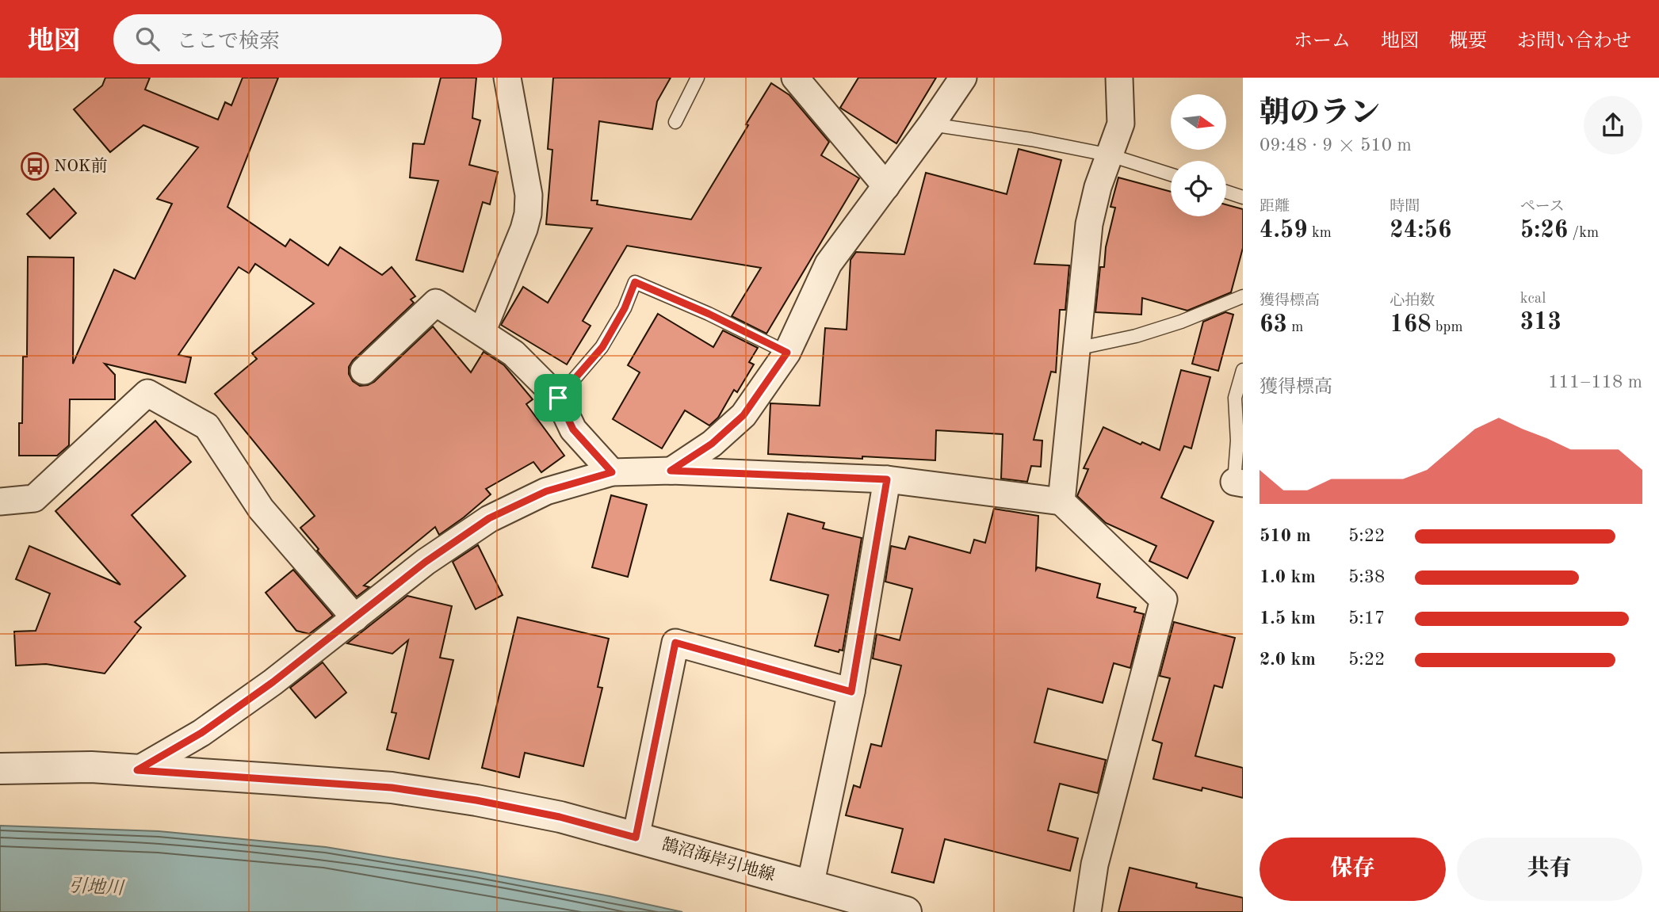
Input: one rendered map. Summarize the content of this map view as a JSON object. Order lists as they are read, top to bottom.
{
  "streets": {
    "street": ["鵠沼海岸引地線"]
  },
  "water": ["引地川"],
  "places": {
    "bus stop": ["NOK前"]
  },
  "north": "right",
  "page": {
    "header": "地図",
    "search": "ここで検索",
    "nav": [
      "ホーム",
      "地図",
      "概要",
      "お問い合わせ"
    ],
    "heading": ["朝のラン", "09:48 · 9 × 510 m"],
    "stats": [
      ["距離", "4.59 km"],
      ["時間", "24:56"],
      ["ペース", "5:26 /km"],
      ["獲得標高", "63 m"],
      ["心拍数", "168 bpm"],
      ["kcal", "313"]
    ],
    "chart": ["獲得標高", "111–118 m"],
    "list": [
      {
        "name": "510 m",
        "note": "5:22"
      },
      {
        "name": "1.0 km",
        "note": "5:38"
      },
      {
        "name": "1.5 km",
        "note": "5:17"
      },
      {
        "name": "2.0 km",
        "note": "5:22"
      }
    ],
    "buttons": ["保存", "共有"]
  }
}
